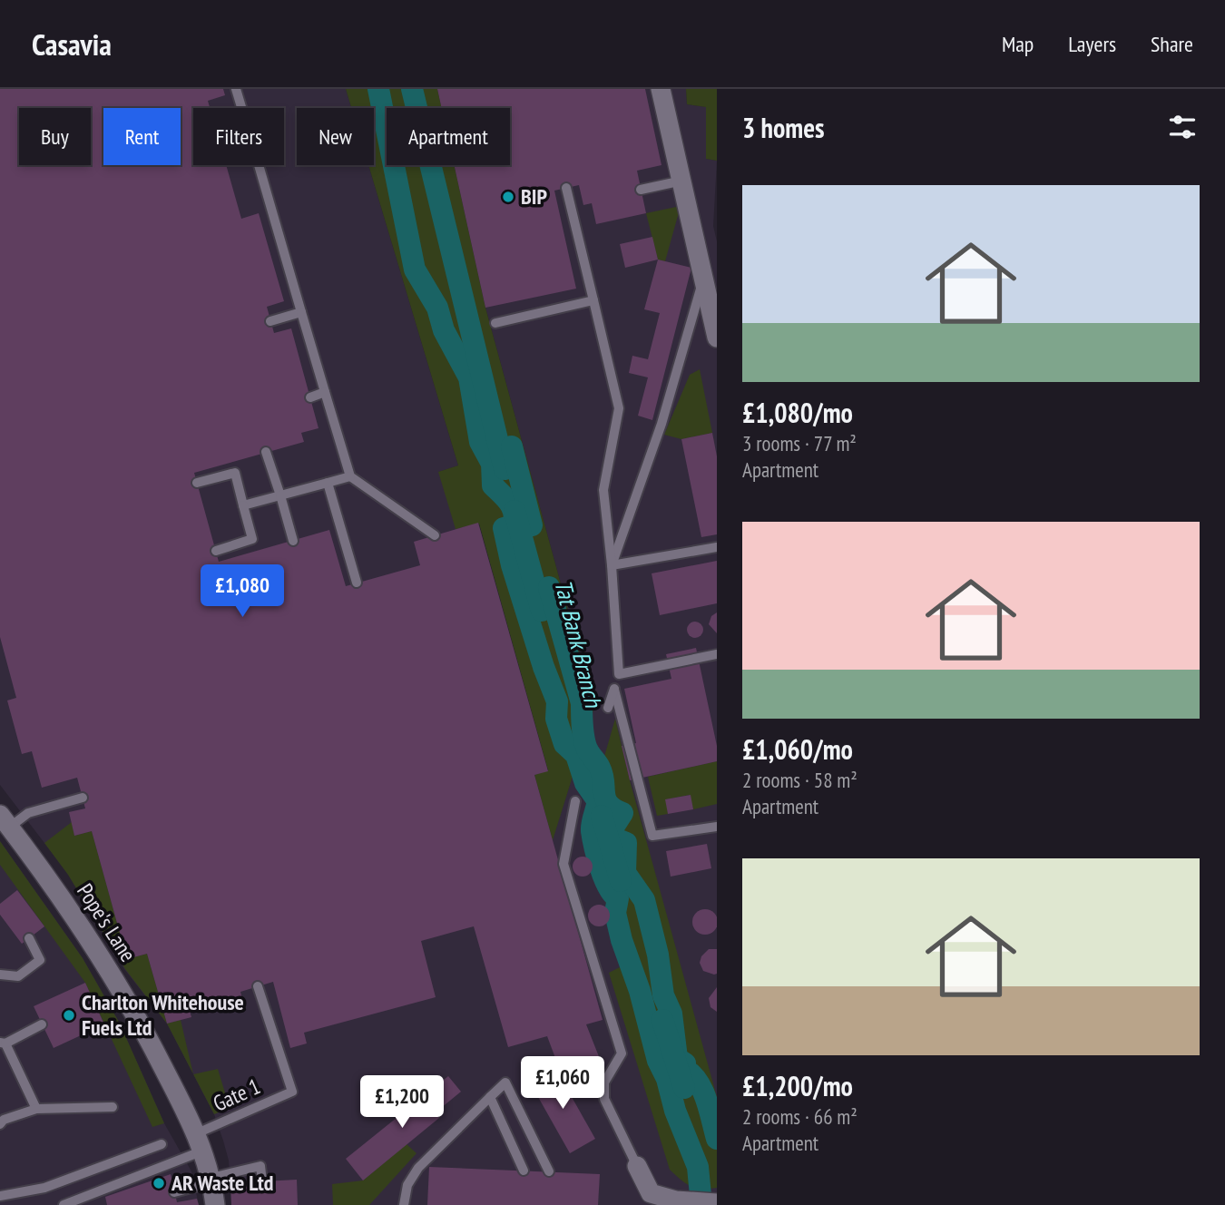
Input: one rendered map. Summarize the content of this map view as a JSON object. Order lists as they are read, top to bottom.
{
  "streets": {
    "street": ["Pope's Lane"],
    "lane": ["Gate 1"]
  },
  "crossings": [
    ["Pope's Lane", "Gate 1"]
  ],
  "water": ["Tat Bank Branch"],
  "places": ["BIP", "Charlton Whitehouse Fuels Ltd", "AR Waste Ltd"],
  "page": {
    "header": "Casavia",
    "nav": ["Map", "Layers", "Share"],
    "heading": "3 homes",
    "chip": [
      "Buy",
      "Rent",
      "Filters",
      "New",
      "Apartment"
    ],
    "list": [
      {
        "name": "£1,080/mo",
        "note": "3 rooms · 77 m² · Apartment"
      },
      {
        "name": "£1,060/mo",
        "note": "2 rooms · 58 m² · Apartment"
      },
      {
        "name": "£1,200/mo",
        "note": "2 rooms · 66 m² · Apartment"
      }
    ],
    "price": ["£1,080", "£1,060", "£1,200"]
  }
}
